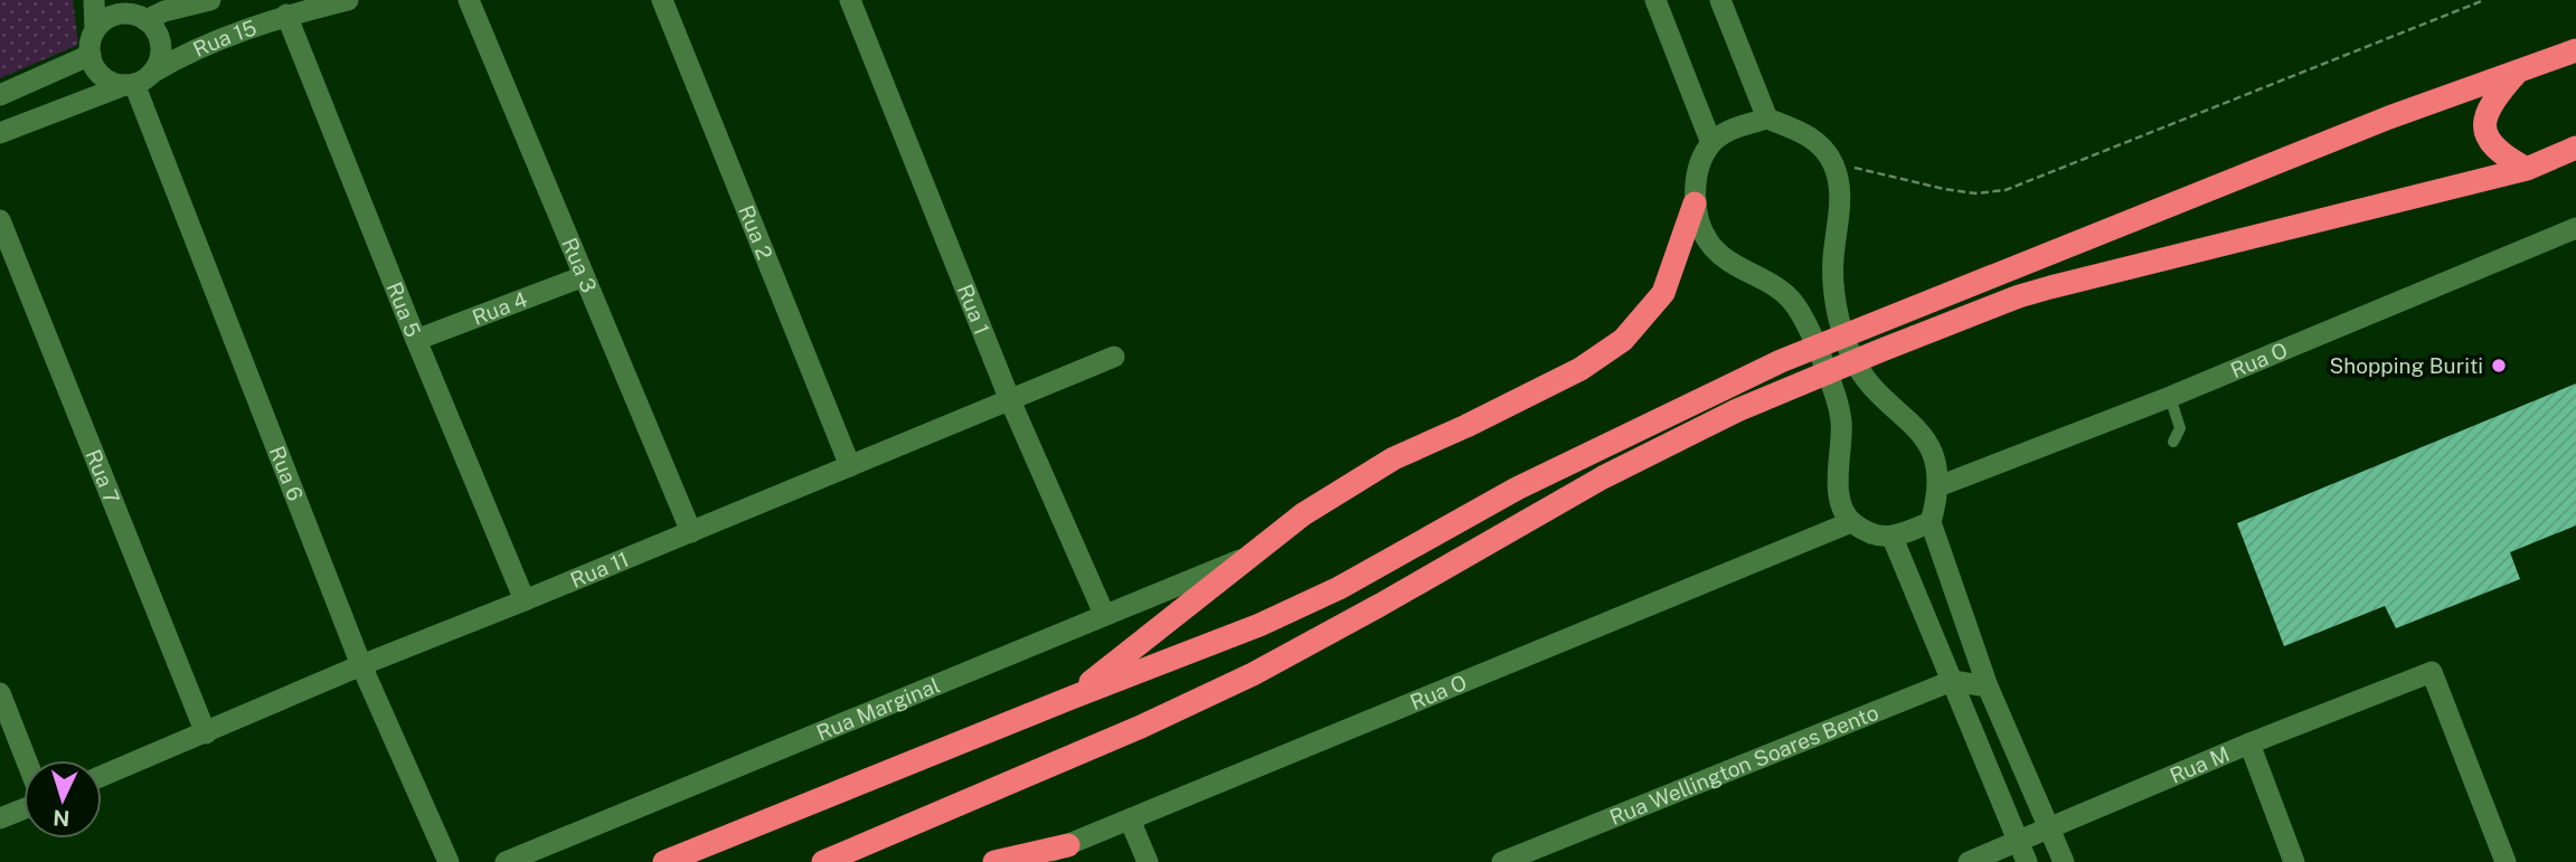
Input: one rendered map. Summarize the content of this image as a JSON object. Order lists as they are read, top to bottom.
{
  "streets": {
    "street": [
      "Rua 15",
      "Rua 2",
      "Rua 3",
      "Rua 4",
      "Rua 5",
      "Rua 1",
      "Rua O",
      "Rua 6",
      "Rua 7",
      "Rua 11",
      "Rua Marginal",
      "Rua Wellington Soares Bento",
      "Rua M"
    ]
  },
  "crossings": [
    ["Rua 15", "Rua 5"],
    ["Rua 15", "Rua 6"],
    ["Rua 2", "Rua 11"],
    ["Rua 3", "Rua 4"],
    ["Rua 3", "Rua 11"],
    ["Rua 4", "Rua 5"],
    ["Rua 5", "Rua 11"],
    ["Rua 1", "Rua 11"],
    ["Rua 1", "Rua Marginal"],
    ["Rua 6", "Rua 11"],
    ["Rua 7", "Rua 11"]
  ],
  "places": ["Shopping Buriti"],
  "north": "bottom"
}
